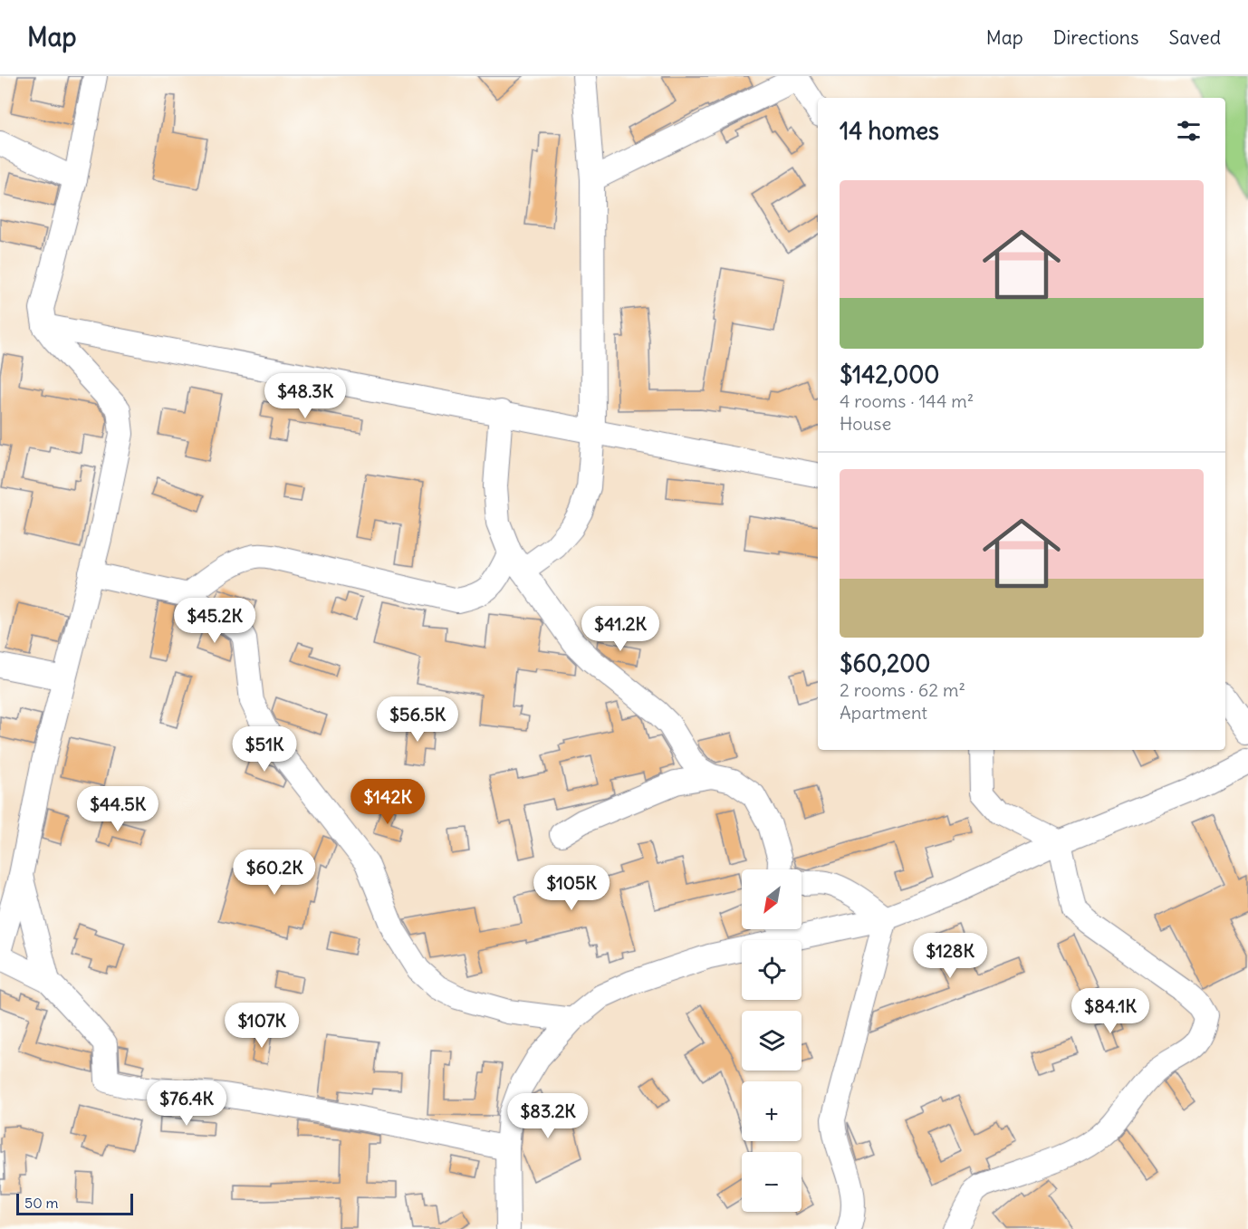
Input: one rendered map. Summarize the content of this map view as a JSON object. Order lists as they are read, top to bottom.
{
  "scale_bar": "50 m",
  "north": "bottom left",
  "page": {
    "header": "Map",
    "nav": ["Map", "Directions", "Saved"],
    "heading": "14 homes",
    "list": [
      {
        "name": "$142,000",
        "note": "4 rooms · 144 m² · House"
      },
      {
        "name": "$60,200",
        "note": "2 rooms · 62 m² · Apartment"
      }
    ],
    "price": [
      "$48.3K",
      "$45.2K",
      "$41.2K",
      "$56.5K",
      "$51K",
      "$142K",
      "$44.5K",
      "$60.2K",
      "$105K",
      "$128K",
      "$84.1K",
      "$107K",
      "$76.4K",
      "$83.2K"
    ],
    "map_buttons": ["+", "−"],
    "scale": "50 m"
  }
}
